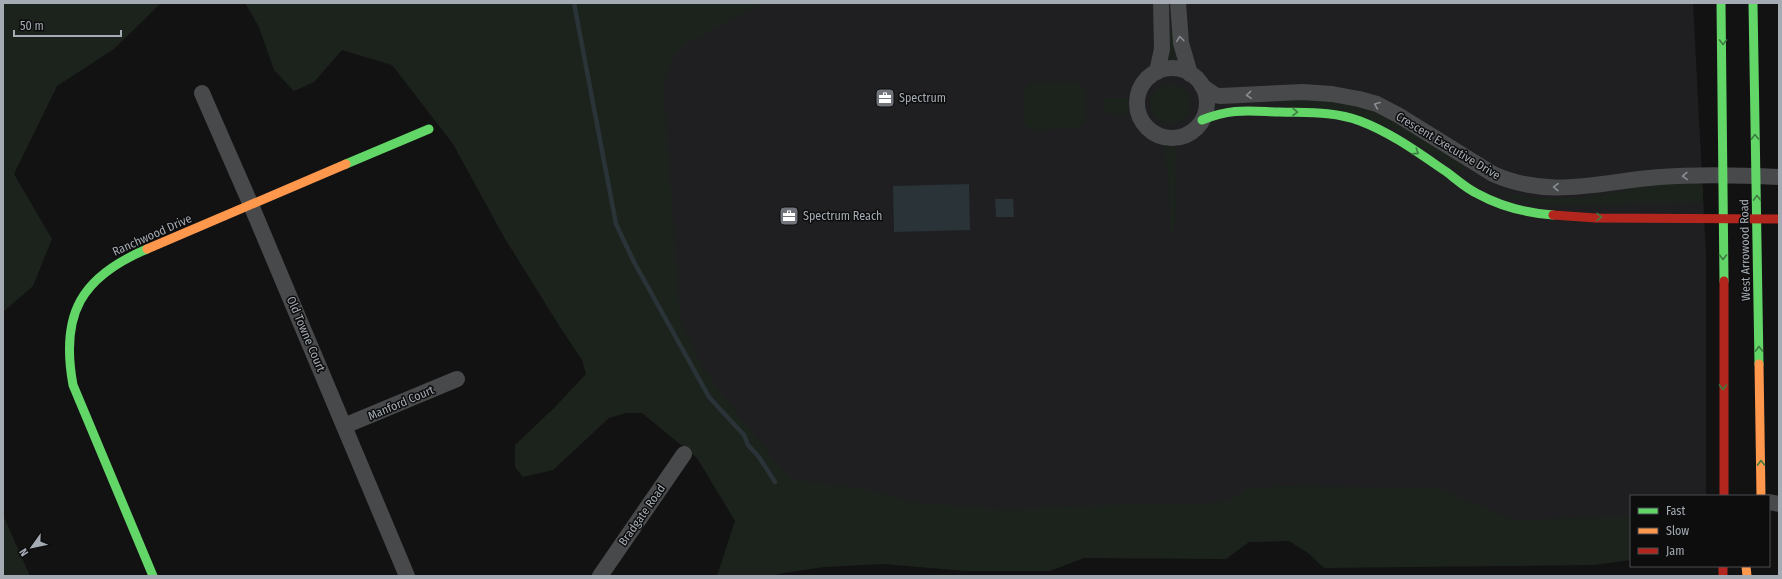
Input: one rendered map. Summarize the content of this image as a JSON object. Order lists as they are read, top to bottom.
{
  "streets": {
    "street": [
      "Crescent Executive Drive",
      "Ranchwood Drive",
      "West Arrowood Road",
      "Old Towne Court",
      "Manford Court",
      "Bradgate Road"
    ]
  },
  "crossings": [
    ["Crescent Executive Drive", "West Arrowood Road"],
    ["Ranchwood Drive", "Old Towne Court"],
    ["Old Towne Court", "Manford Court"]
  ],
  "places": {
    "office": ["Spectrum", "Spectrum Reach"]
  },
  "legend": ["Fast", "Slow", "Jam"],
  "scale_bar": "50 m",
  "north": "bottom left"
}
